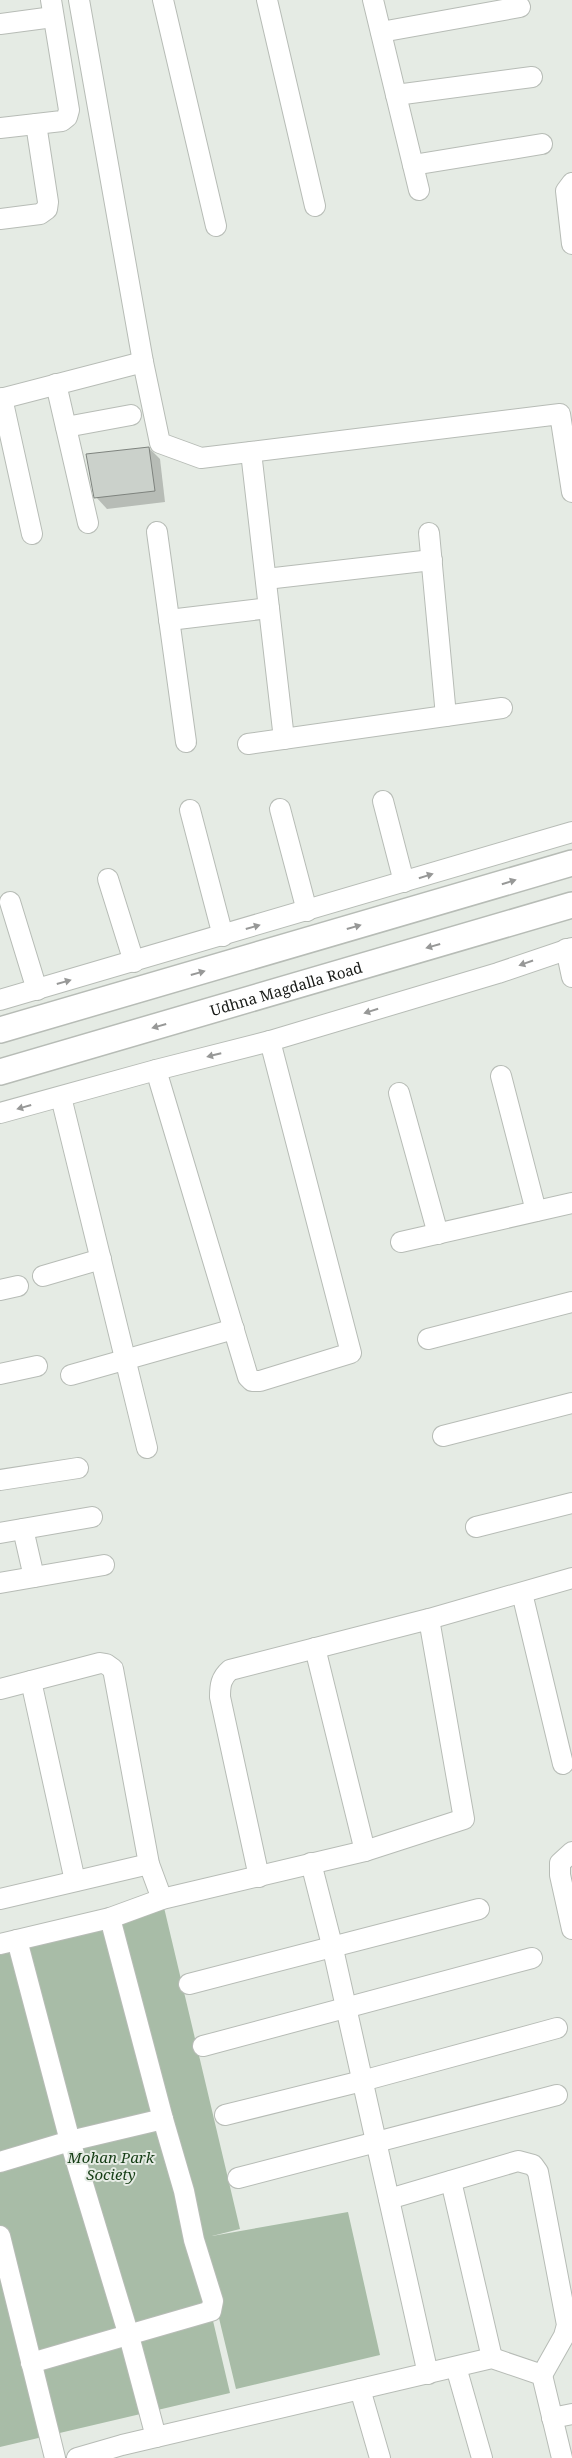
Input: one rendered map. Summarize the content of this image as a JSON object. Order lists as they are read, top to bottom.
{
  "streets": {
    "main road": ["Udhna Magdalla Road"]
  },
  "parks": ["Mohan Park Society"]
}
